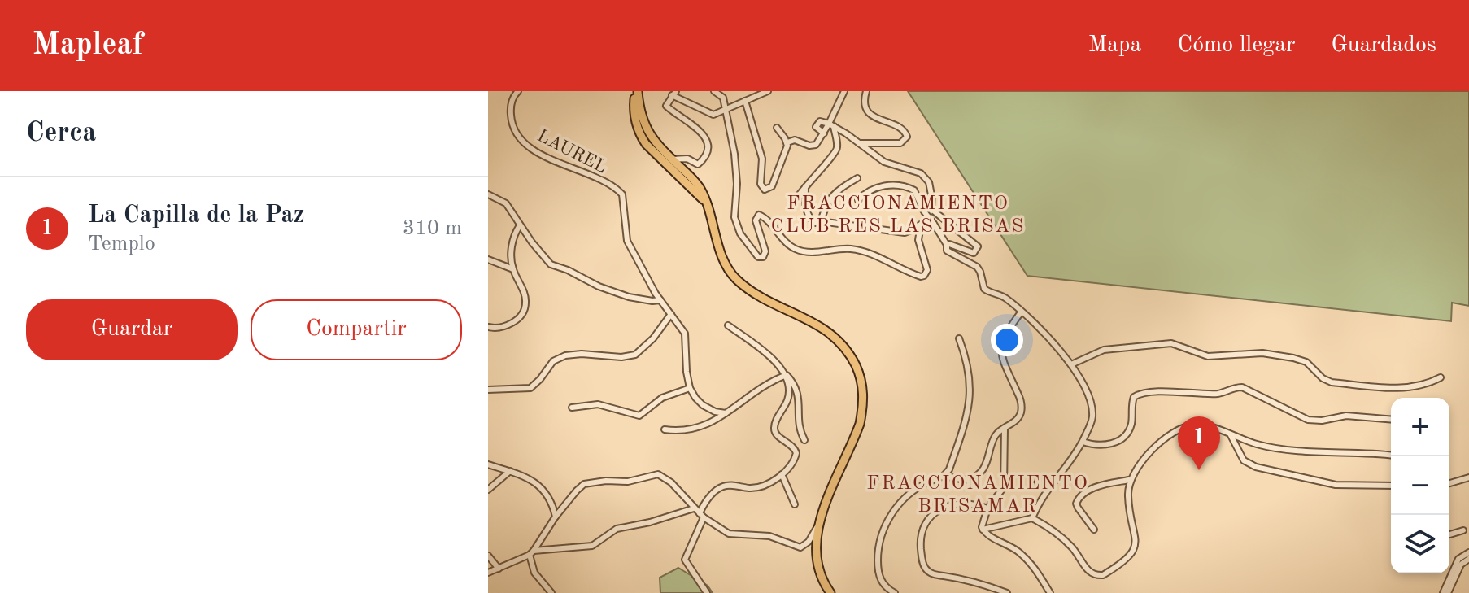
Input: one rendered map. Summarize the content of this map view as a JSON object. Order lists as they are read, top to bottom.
{
  "streets": {
    "street": ["LAUREL"]
  },
  "districts": ["FRACCIONAMIENTO CLUB RES LAS BRISAS", "FRACCIONAMIENTO BRISAMAR"],
  "page": {
    "header": "Mapleaf",
    "nav": ["Mapa", "Cómo llegar", "Guardados"],
    "heading": "Cerca",
    "list": [
      {
        "mark": "1",
        "name": "La Capilla de la Paz",
        "note": "Templo",
        "value": "310 m"
      }
    ],
    "buttons": ["Guardar", "Compartir"],
    "map_buttons": ["+", "−"],
    "pins": "1"
  }
}
